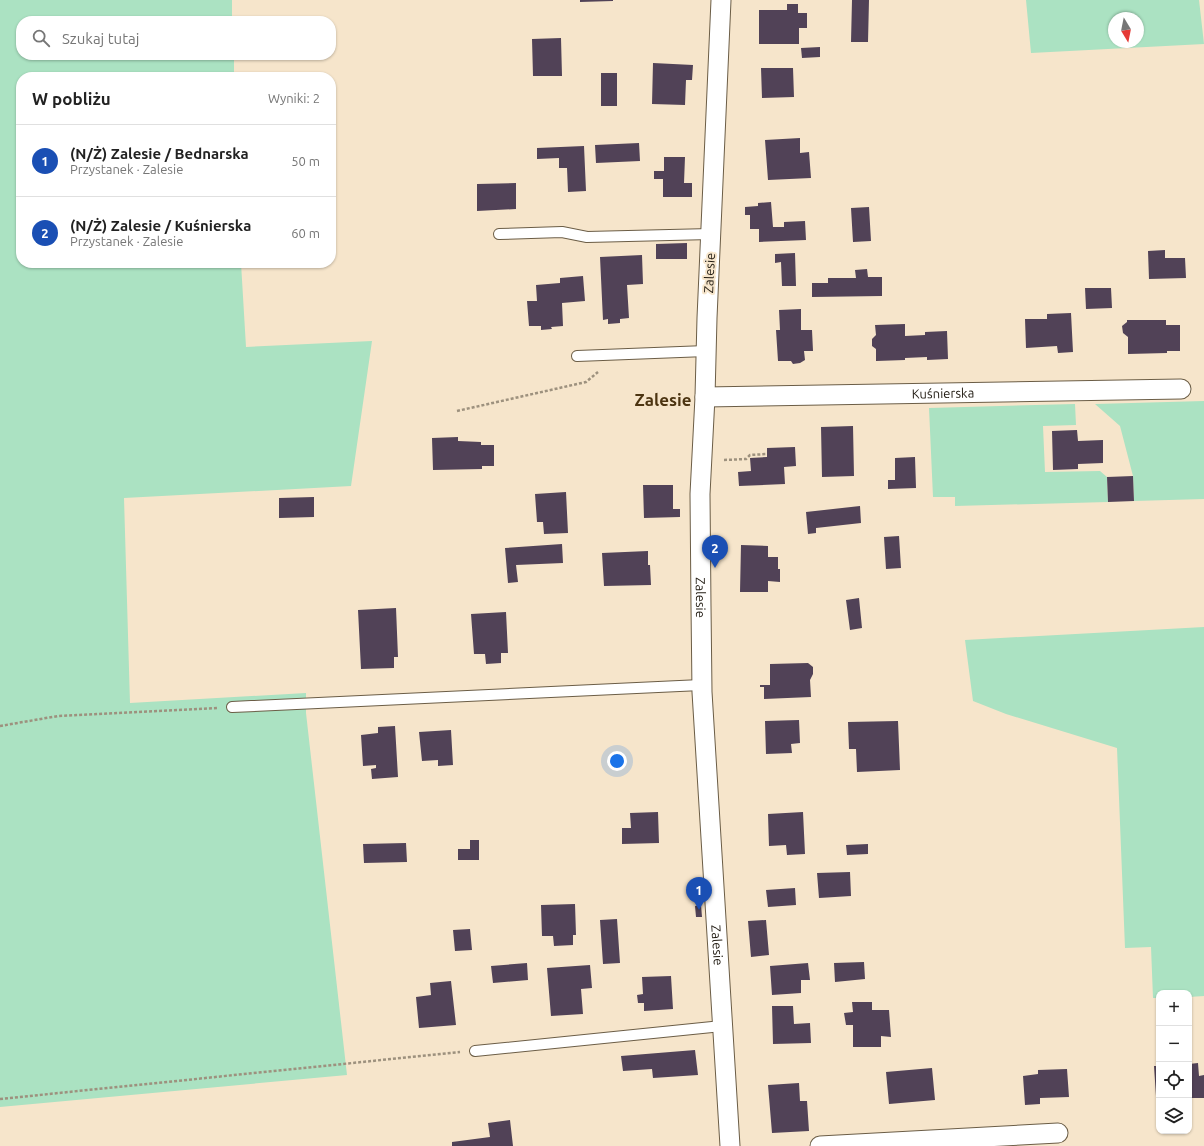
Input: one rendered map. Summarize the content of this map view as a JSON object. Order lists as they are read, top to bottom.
{
  "streets": {
    "street": ["Zalesie", "Kuśnierska"]
  },
  "crossings": [
    ["Zalesie", "Kuśnierska"]
  ],
  "districts": ["Zalesie"],
  "north": "bottom",
  "page": {
    "search": "Szukaj tutaj",
    "heading": ["W pobliżu", "Wyniki: 2"],
    "list": [
      {
        "mark": "1",
        "name": "(N/Ż) Zalesie / Bednarska",
        "note": "Przystanek · Zalesie",
        "value": "50 m"
      },
      {
        "mark": "2",
        "name": "(N/Ż) Zalesie / Kuśnierska",
        "note": "Przystanek · Zalesie",
        "value": "60 m"
      }
    ],
    "pins": ["2", "1"],
    "map_buttons": ["+", "−"]
  }
}
